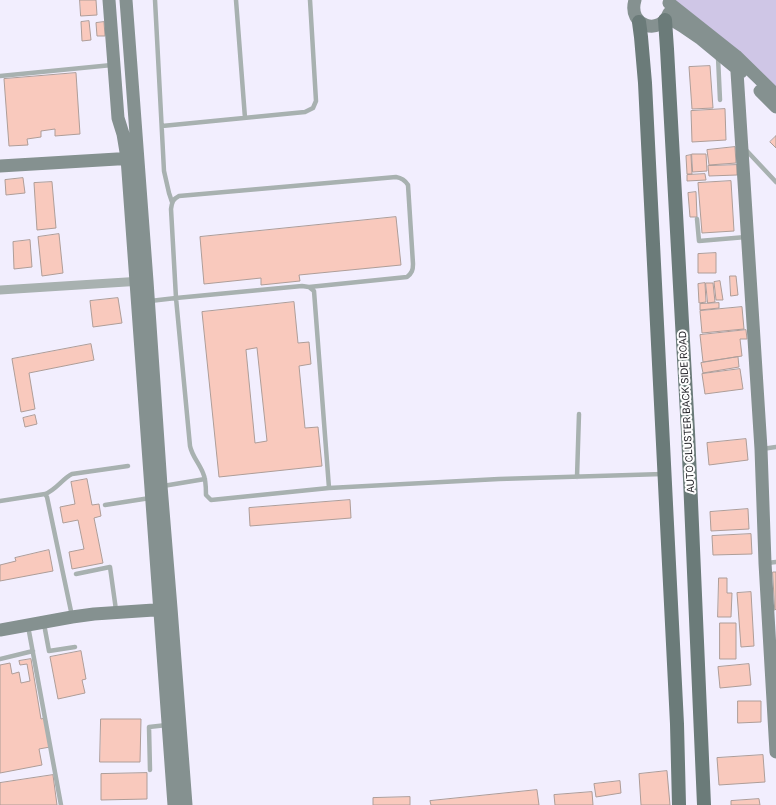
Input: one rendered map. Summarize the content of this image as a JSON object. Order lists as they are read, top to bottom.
{
  "streets": {
    "main road": ["AUTO CLUSTER BACK SIDE ROAD"]
  }
}
